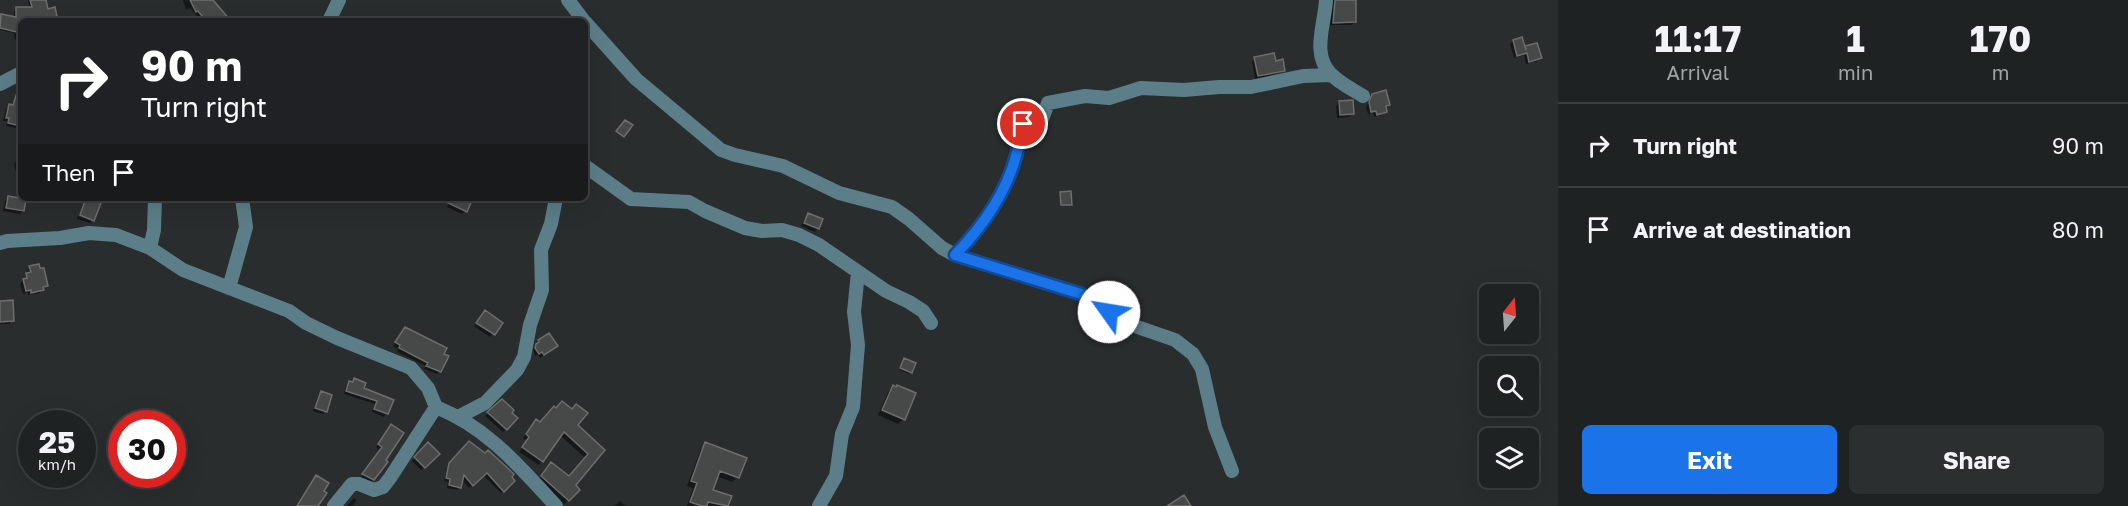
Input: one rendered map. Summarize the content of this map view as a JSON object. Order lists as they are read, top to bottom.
{
  "north": "top",
  "page": {
    "eta": [
      "11:17",
      "Arrival",
      "1",
      "min",
      "170",
      "m"
    ],
    "turn": ["90 m", "Turn right"],
    "list": [
      {
        "name": "Turn right",
        "value": "90 m"
      },
      {
        "name": "Arrive at destination",
        "value": "80 m"
      }
    ],
    "then": "Then",
    "speed": "25 km/h",
    "limit": "30",
    "buttons": ["Exit", "Share"]
  }
}
